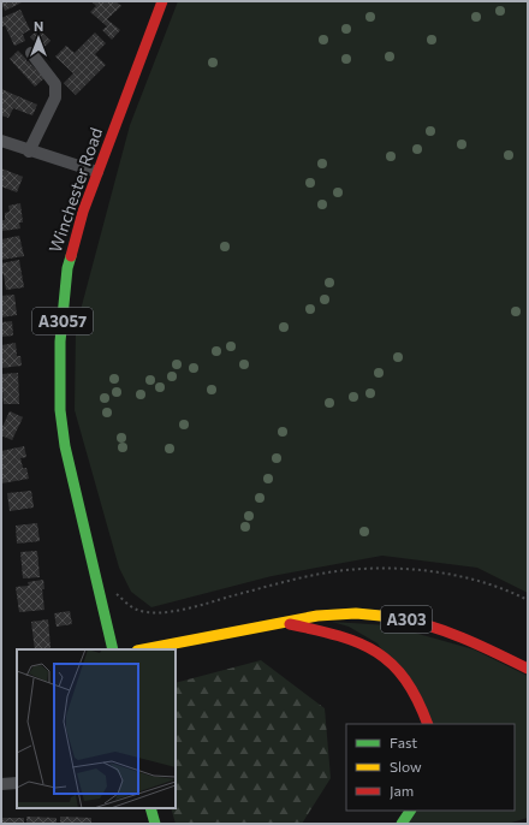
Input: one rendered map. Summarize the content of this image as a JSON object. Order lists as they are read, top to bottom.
{
  "streets": {
    "main road": ["Winchester Road", "A3057", "A303"]
  },
  "legend": ["Fast", "Slow", "Jam"],
  "north": "top"
}
